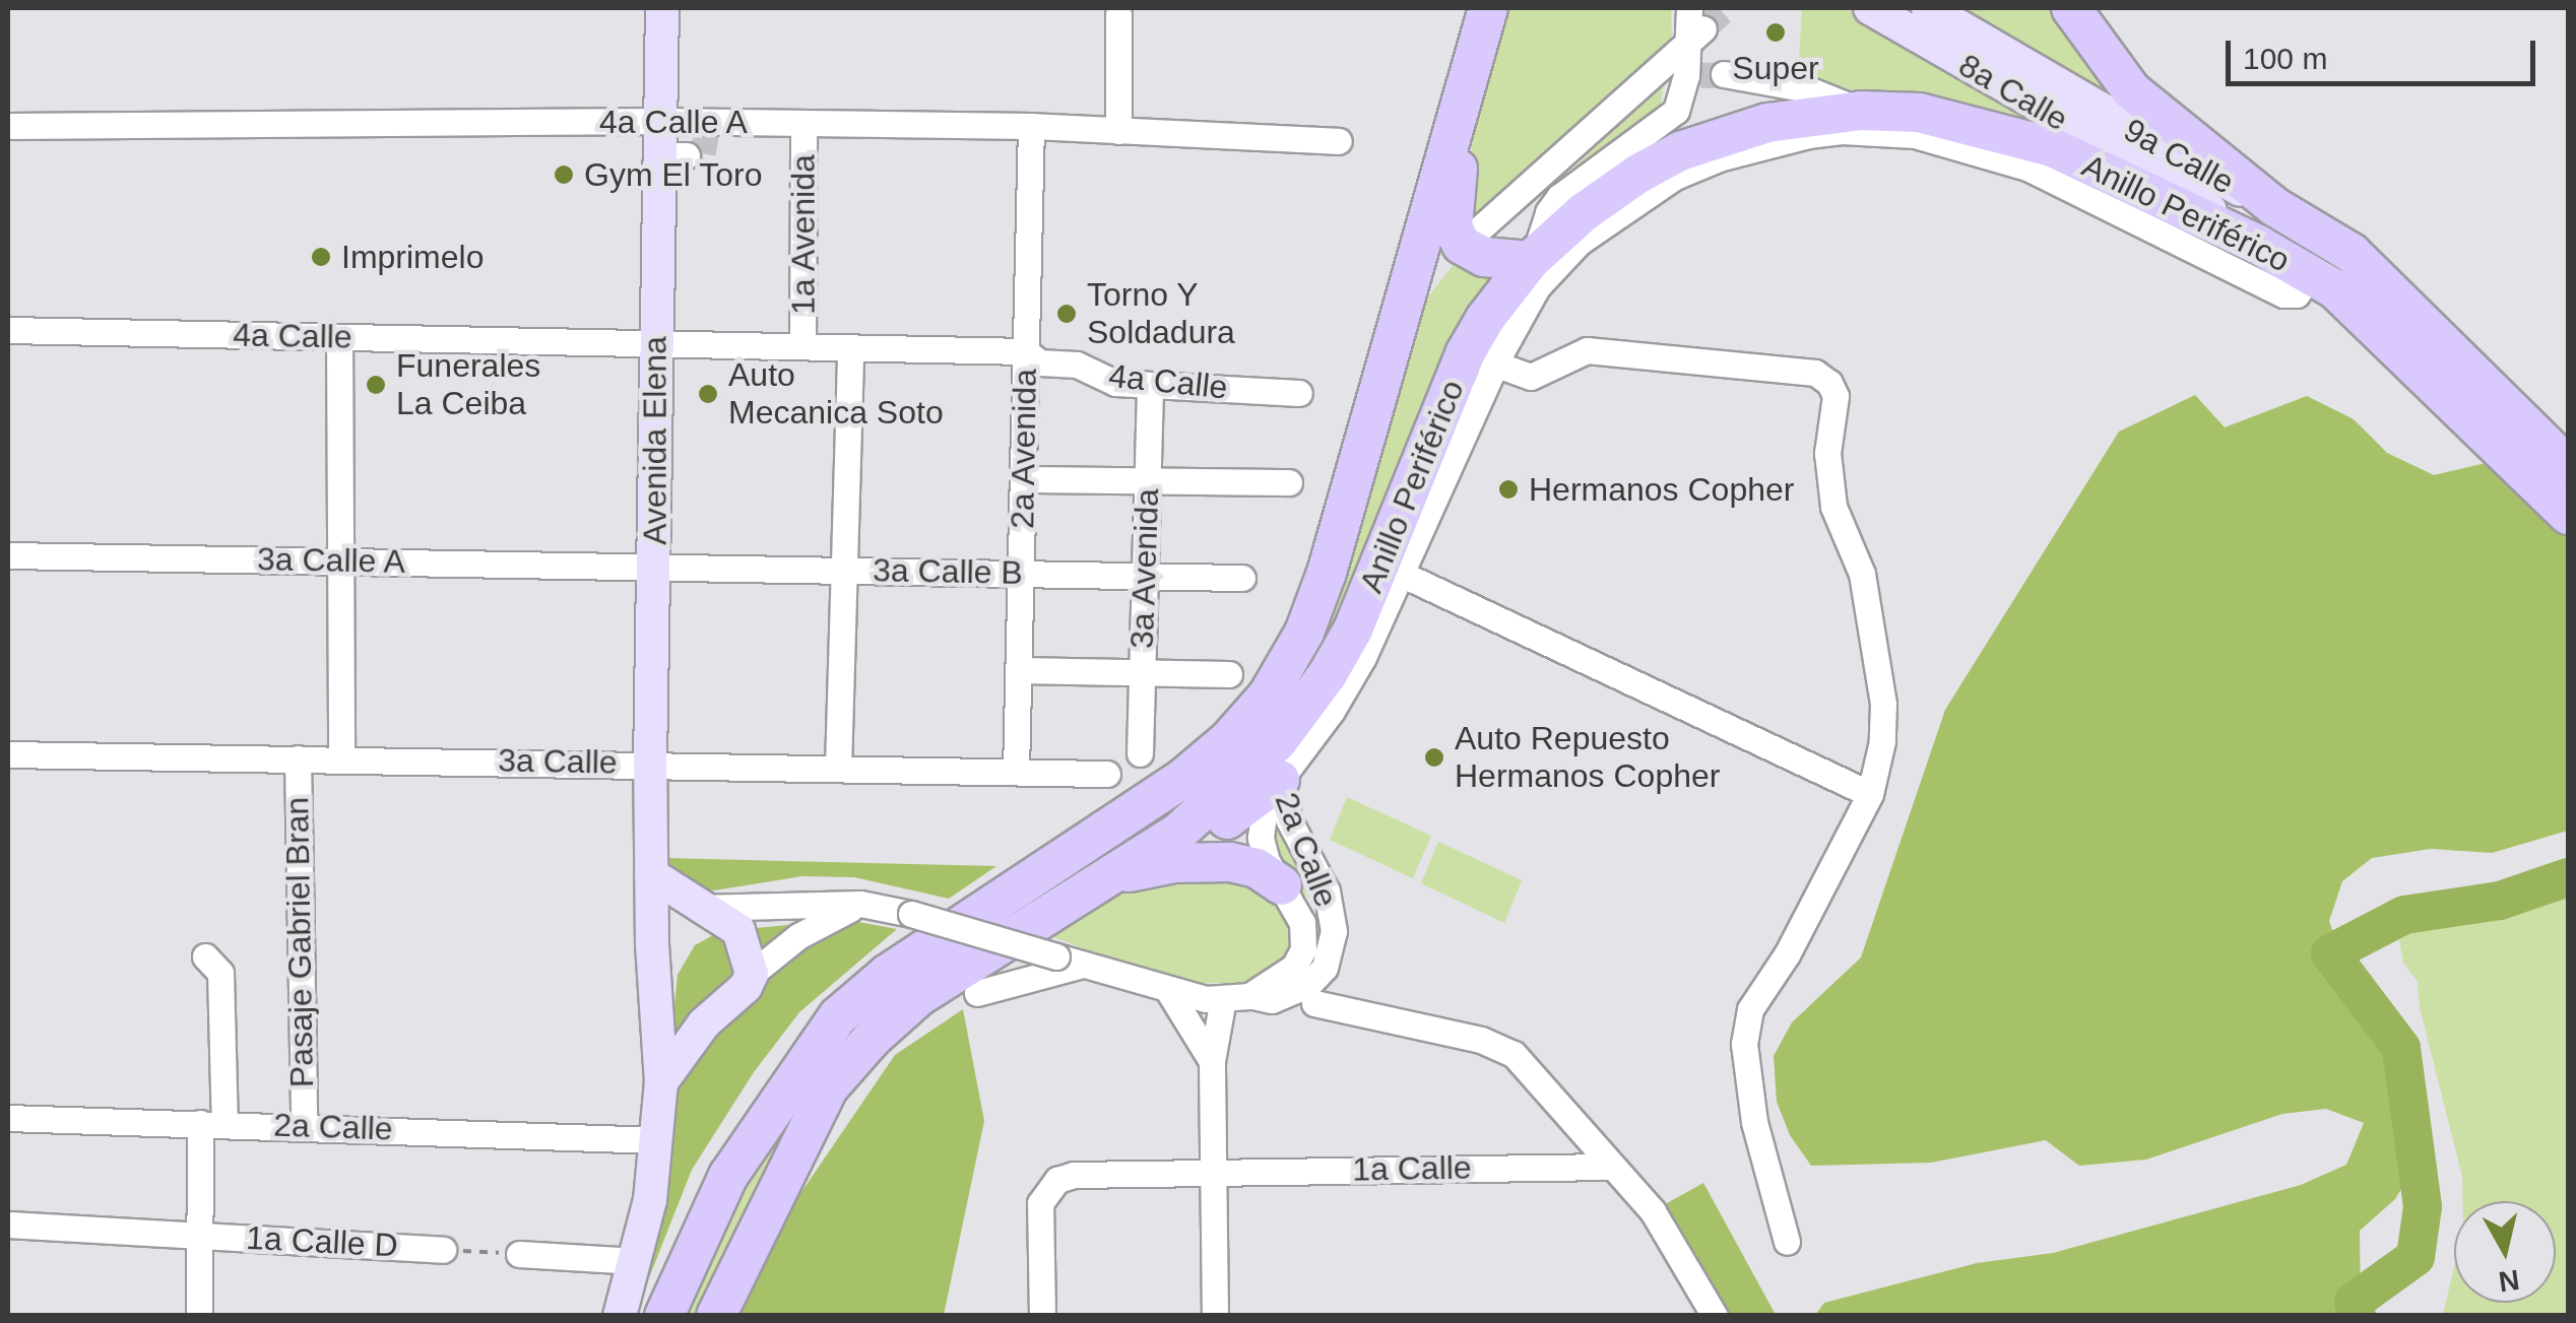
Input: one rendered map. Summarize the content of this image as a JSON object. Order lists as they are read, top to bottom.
{
  "streets": {
    "highway": ["Anillo Periférico"],
    "main road": ["8a Calle", "9a Calle", "Avenida Elena"],
    "street": [
      "4a Calle A",
      "1a Avenida",
      "4a Calle",
      "2a Avenida",
      "3a Calle A",
      "3a Avenida",
      "3a Calle B",
      "3a Calle",
      "2a Calle",
      "Pasaje Gabriel Bran",
      "1a Calle",
      "1a Calle D"
    ]
  },
  "crossings": [
    ["8a Calle", "Anillo Periférico"],
    ["4a Calle A", "1a Avenida"],
    ["4a Calle A", "Avenida Elena"],
    ["4a Calle A", "2a Avenida"],
    ["9a Calle", "Anillo Periférico"],
    ["Anillo Periférico", "2a Calle"],
    ["1a Avenida", "4a Calle"],
    ["1a Avenida", "3a Calle B"],
    ["1a Avenida", "3a Calle"],
    ["4a Calle", "Avenida Elena"],
    ["4a Calle", "2a Avenida"],
    ["4a Calle", "3a Avenida"],
    ["Avenida Elena", "3a Calle A"],
    ["Avenida Elena", "3a Calle B"],
    ["Avenida Elena", "3a Calle"],
    ["Avenida Elena", "2a Calle"],
    ["2a Avenida", "3a Calle B"],
    ["2a Avenida", "3a Calle"],
    ["3a Calle A", "3a Calle B"],
    ["3a Avenida", "3a Calle B"],
    ["3a Calle", "Pasaje Gabriel Bran"],
    ["2a Calle", "Pasaje Gabriel Bran"]
  ],
  "places": [
    "Super",
    "Gym El Toro",
    "Imprimelo",
    "Torno Y Soldadura",
    "Funerales La Ceiba",
    "Auto Mecanica Soto",
    "Hermanos Copher",
    "Auto Repuesto Hermanos Copher"
  ],
  "scale_bar": "100 m",
  "north": "bottom"
}
